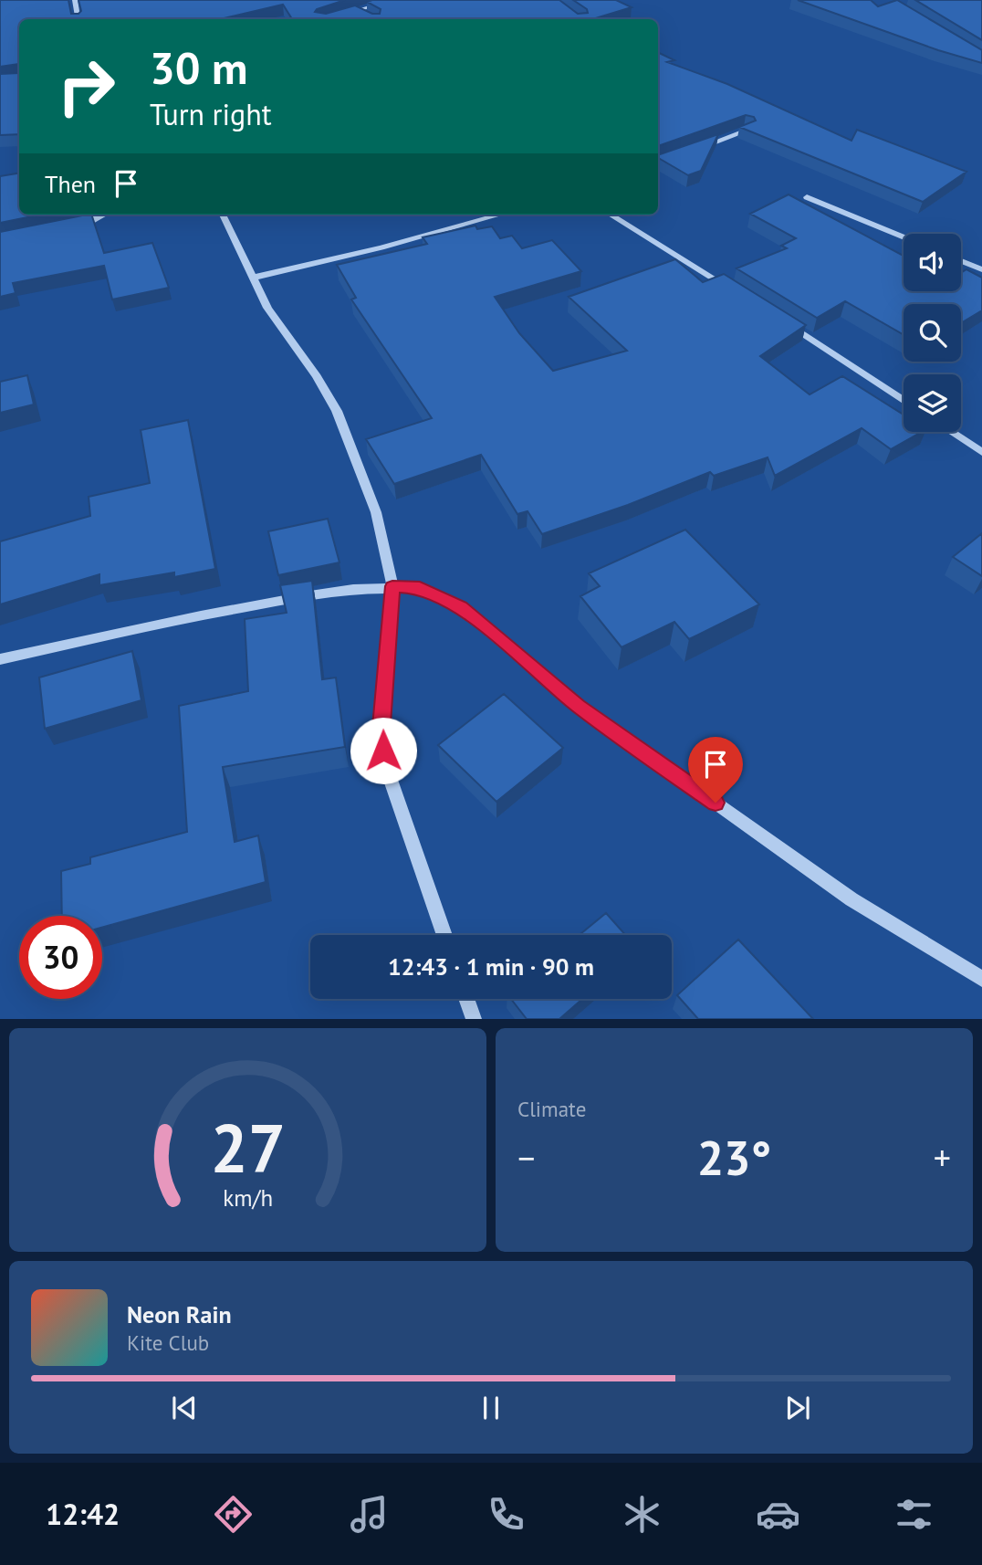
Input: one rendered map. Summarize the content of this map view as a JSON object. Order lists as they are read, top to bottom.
{
  "page": {
    "turn": ["30 m", "Turn right"],
    "then": "Then",
    "limit": "30",
    "trip": "12:43 · 1 min · 90 m",
    "tile": "Climate",
    "heat": ["−", "23°", "+"],
    "song": ["Neon Rain", "Kite Club"],
    "tabs": "12:42",
    "gauge": ["27", "km/h"]
  }
}
